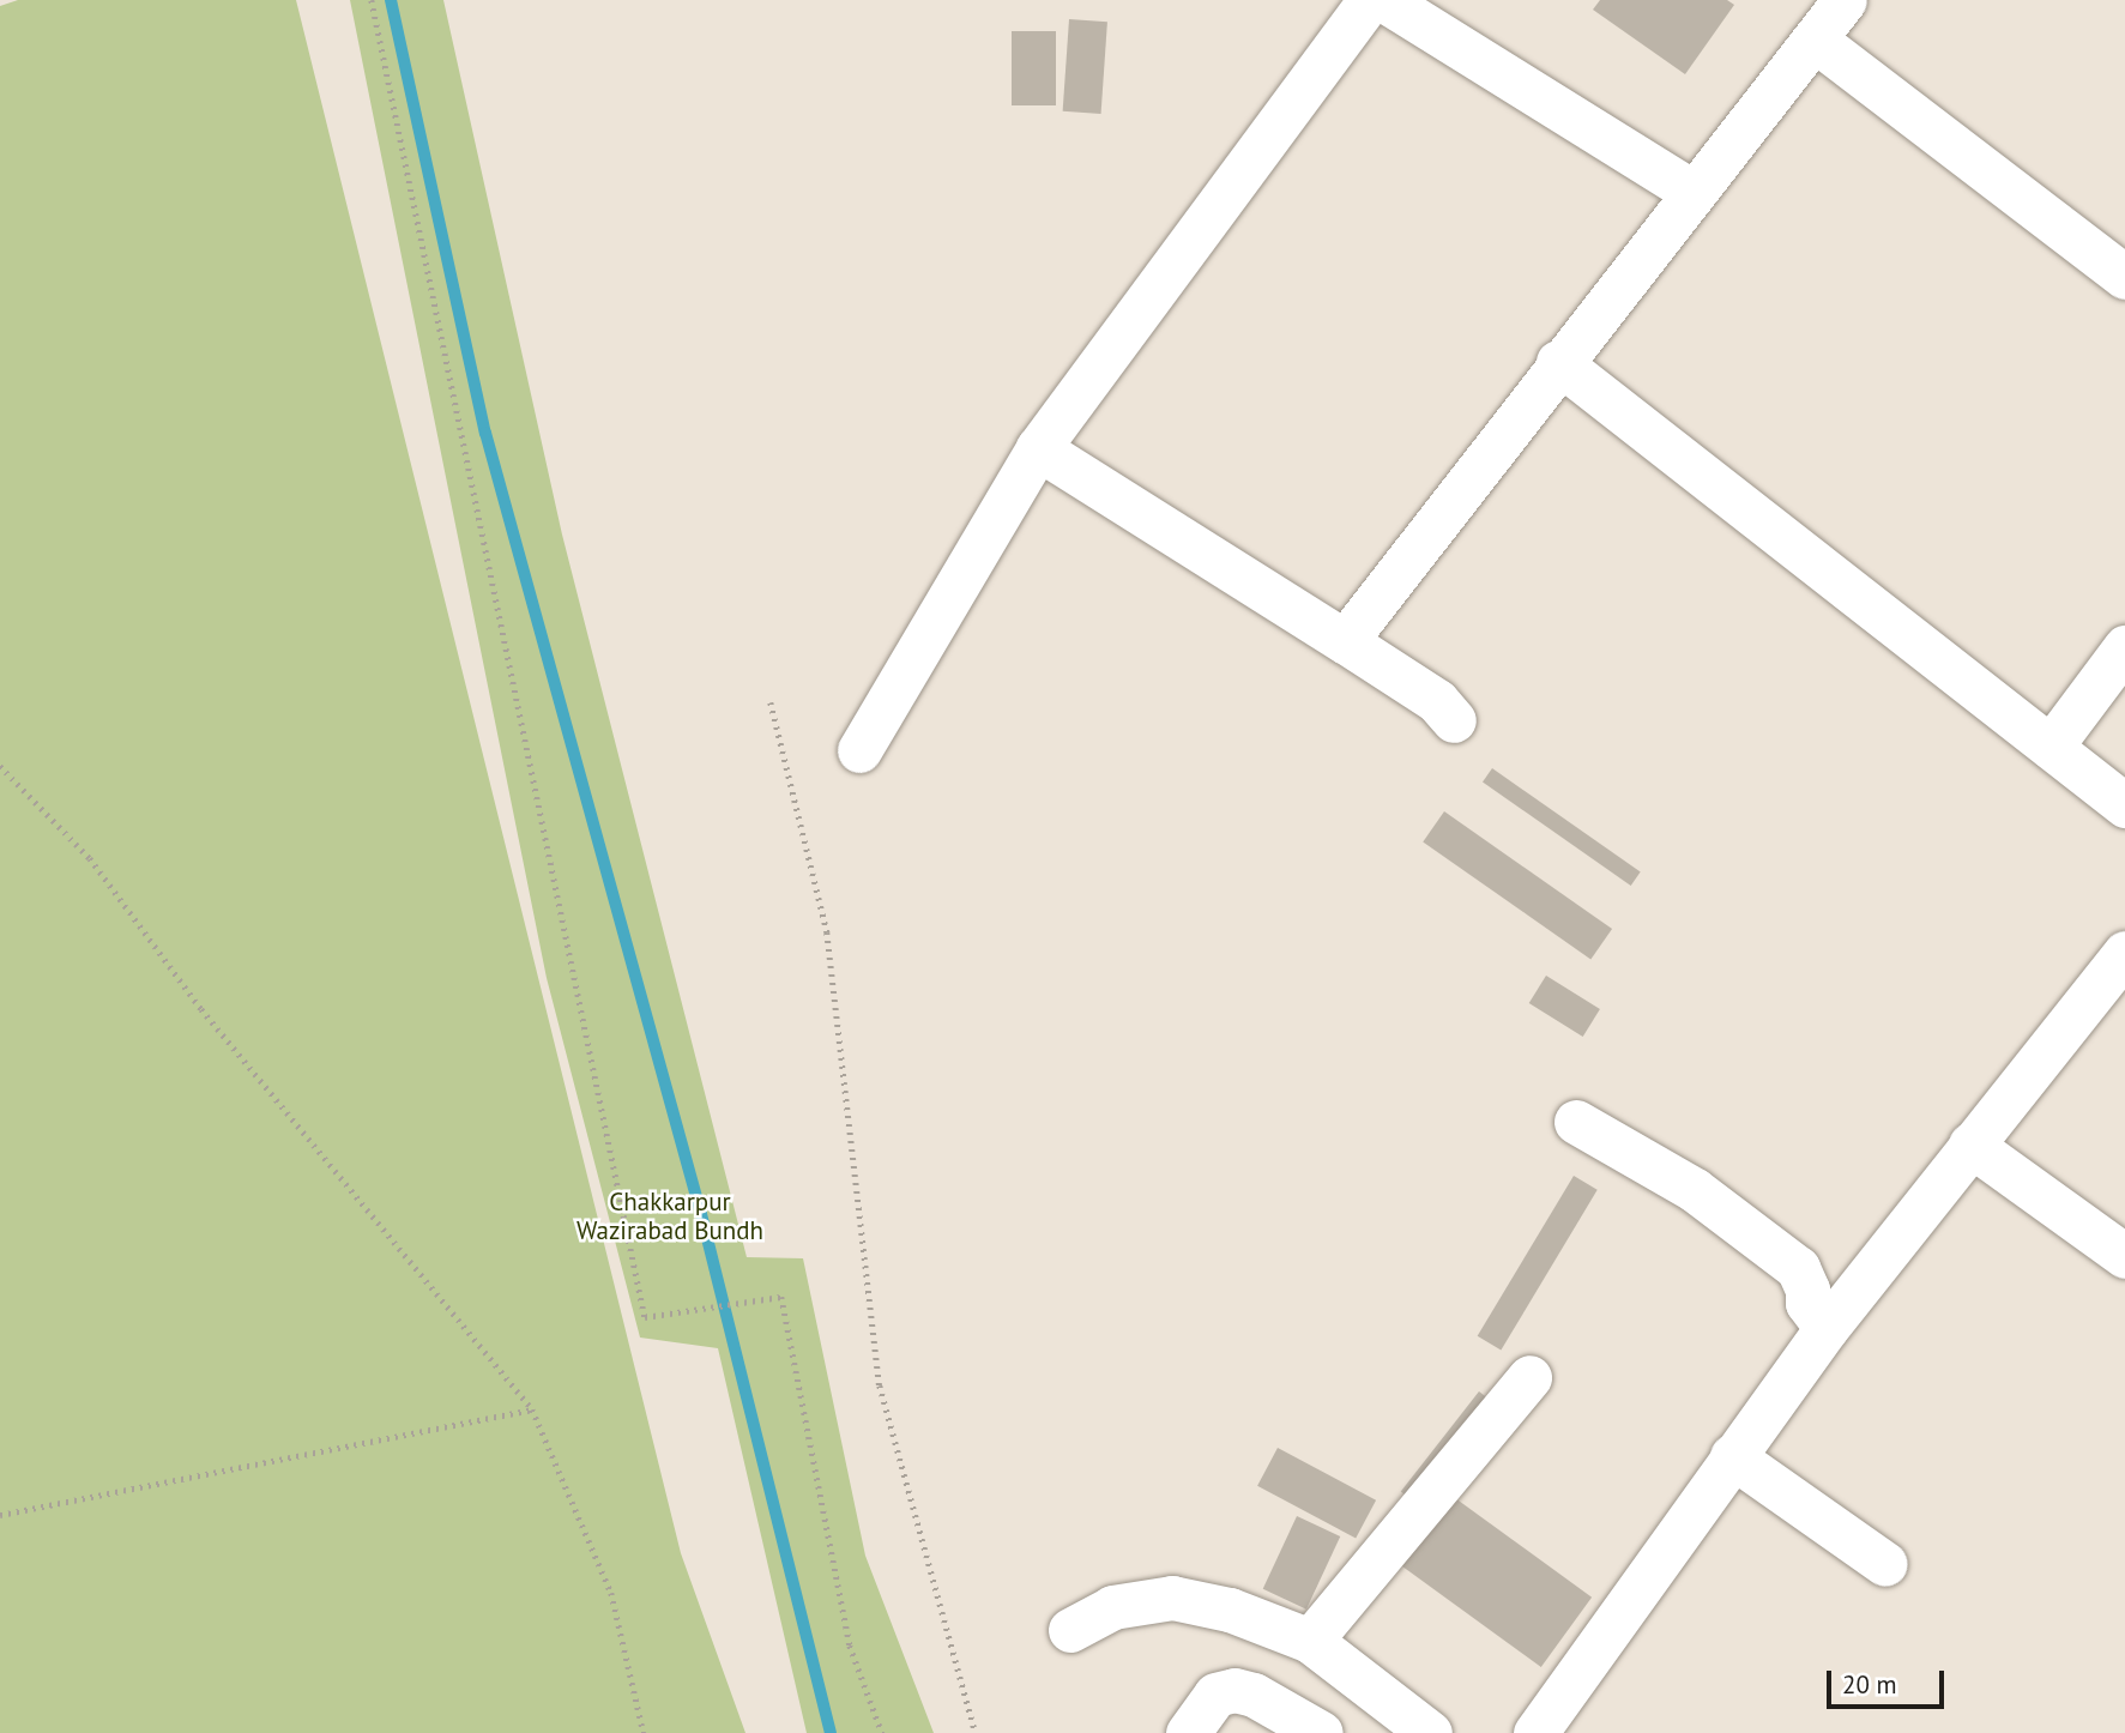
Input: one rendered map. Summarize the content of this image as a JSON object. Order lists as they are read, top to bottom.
{
  "parks": ["Chakkarpur Wazirabad Bundh"],
  "scale_bar": "20 m"
}
